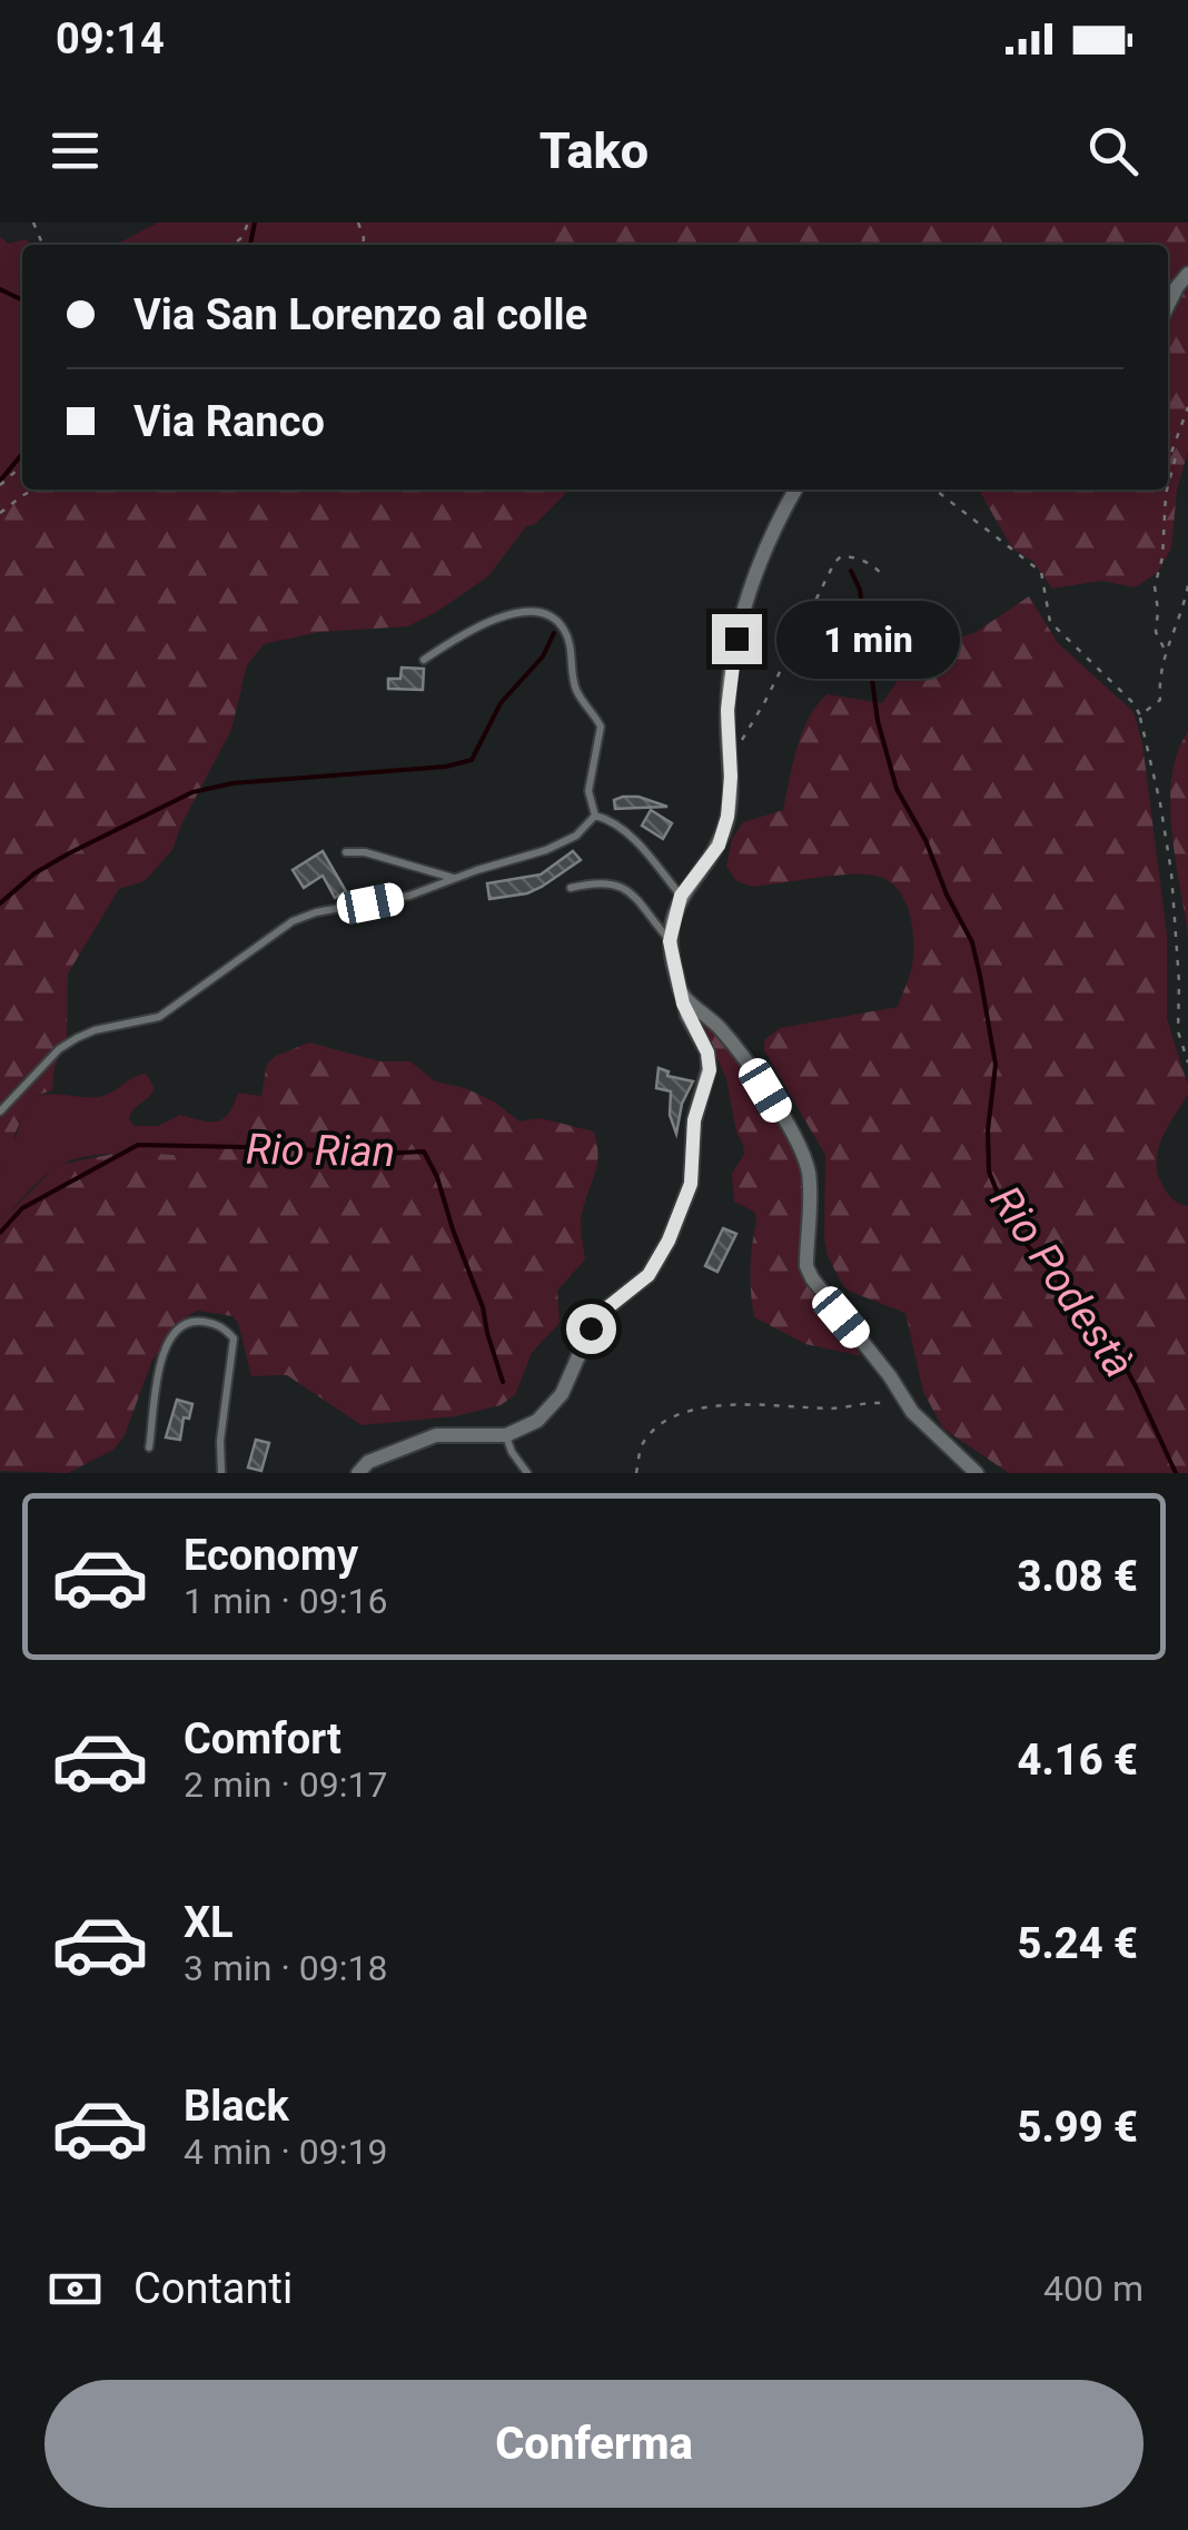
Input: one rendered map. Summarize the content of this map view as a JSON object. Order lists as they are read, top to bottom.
{
  "water": ["Rio Rian", "Rio Podestà"],
  "page": {
    "status": "09:14",
    "header": "Tako",
    "banner": ["Via San Lorenzo al colle", "Via Ranco"],
    "bubble": "1 min",
    "list": [
      {
        "name": "Economy",
        "note": "1 min · 09:16",
        "value": "3.08 €"
      },
      {
        "name": "Comfort",
        "note": "2 min · 09:17",
        "value": "4.16 €"
      },
      {
        "name": "XL",
        "note": "3 min · 09:18",
        "value": "5.24 €"
      },
      {
        "name": "Black",
        "note": "4 min · 09:19",
        "value": "5.99 €"
      }
    ],
    "pay": ["Contanti", "400 m"],
    "buttons": "Conferma"
  }
}
